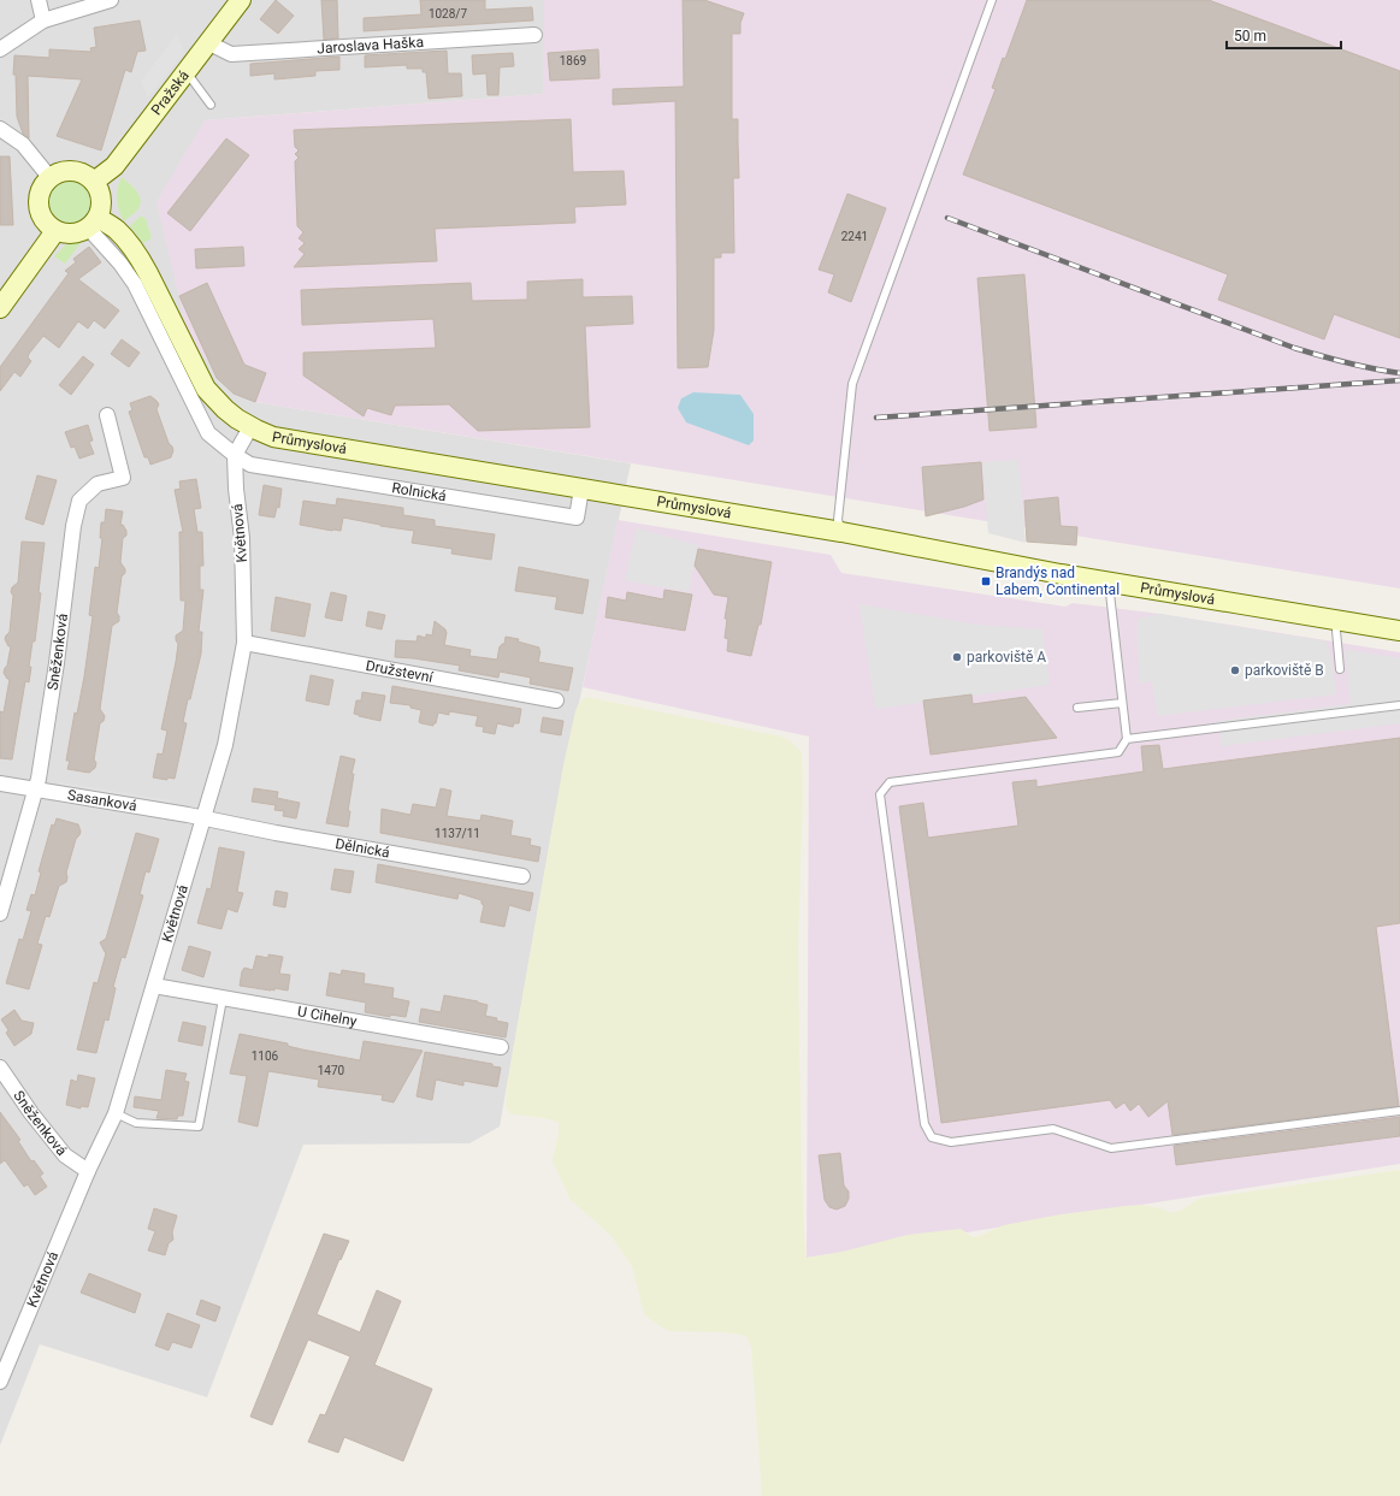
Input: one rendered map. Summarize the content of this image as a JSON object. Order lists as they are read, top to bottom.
{
  "streets": {
    "main road": ["Pražská", "Průmyslová"],
    "street": [
      "Jaroslava Haška",
      "Rolnická",
      "Květnová",
      "Sněženková",
      "Družstevní",
      "Sasanková",
      "Dělnická",
      "U Cihelny"
    ]
  },
  "crossings": [
    ["Jaroslava Haška", "Pražská"],
    ["Pražská", "Průmyslová"],
    ["Průmyslová", "Rolnická"],
    ["Rolnická", "Květnová"],
    ["Květnová", "Sněženková"],
    ["Květnová", "Družstevní"],
    ["Květnová", "Sasanková"],
    ["Květnová", "Dělnická"],
    ["Květnová", "U Cihelny"],
    ["Sněženková", "Sasanková"],
    ["Sasanková", "Dělnická"]
  ],
  "places": {
    "transit": ["Brandýs nad Labem, Continental"],
    "other": ["parkoviště A", "parkoviště B"]
  },
  "house_numbers": [
    "1028/7",
    "1869",
    "2241",
    "1137/11",
    "1106",
    "1470"
  ],
  "scale_bar": "50 m"
}
